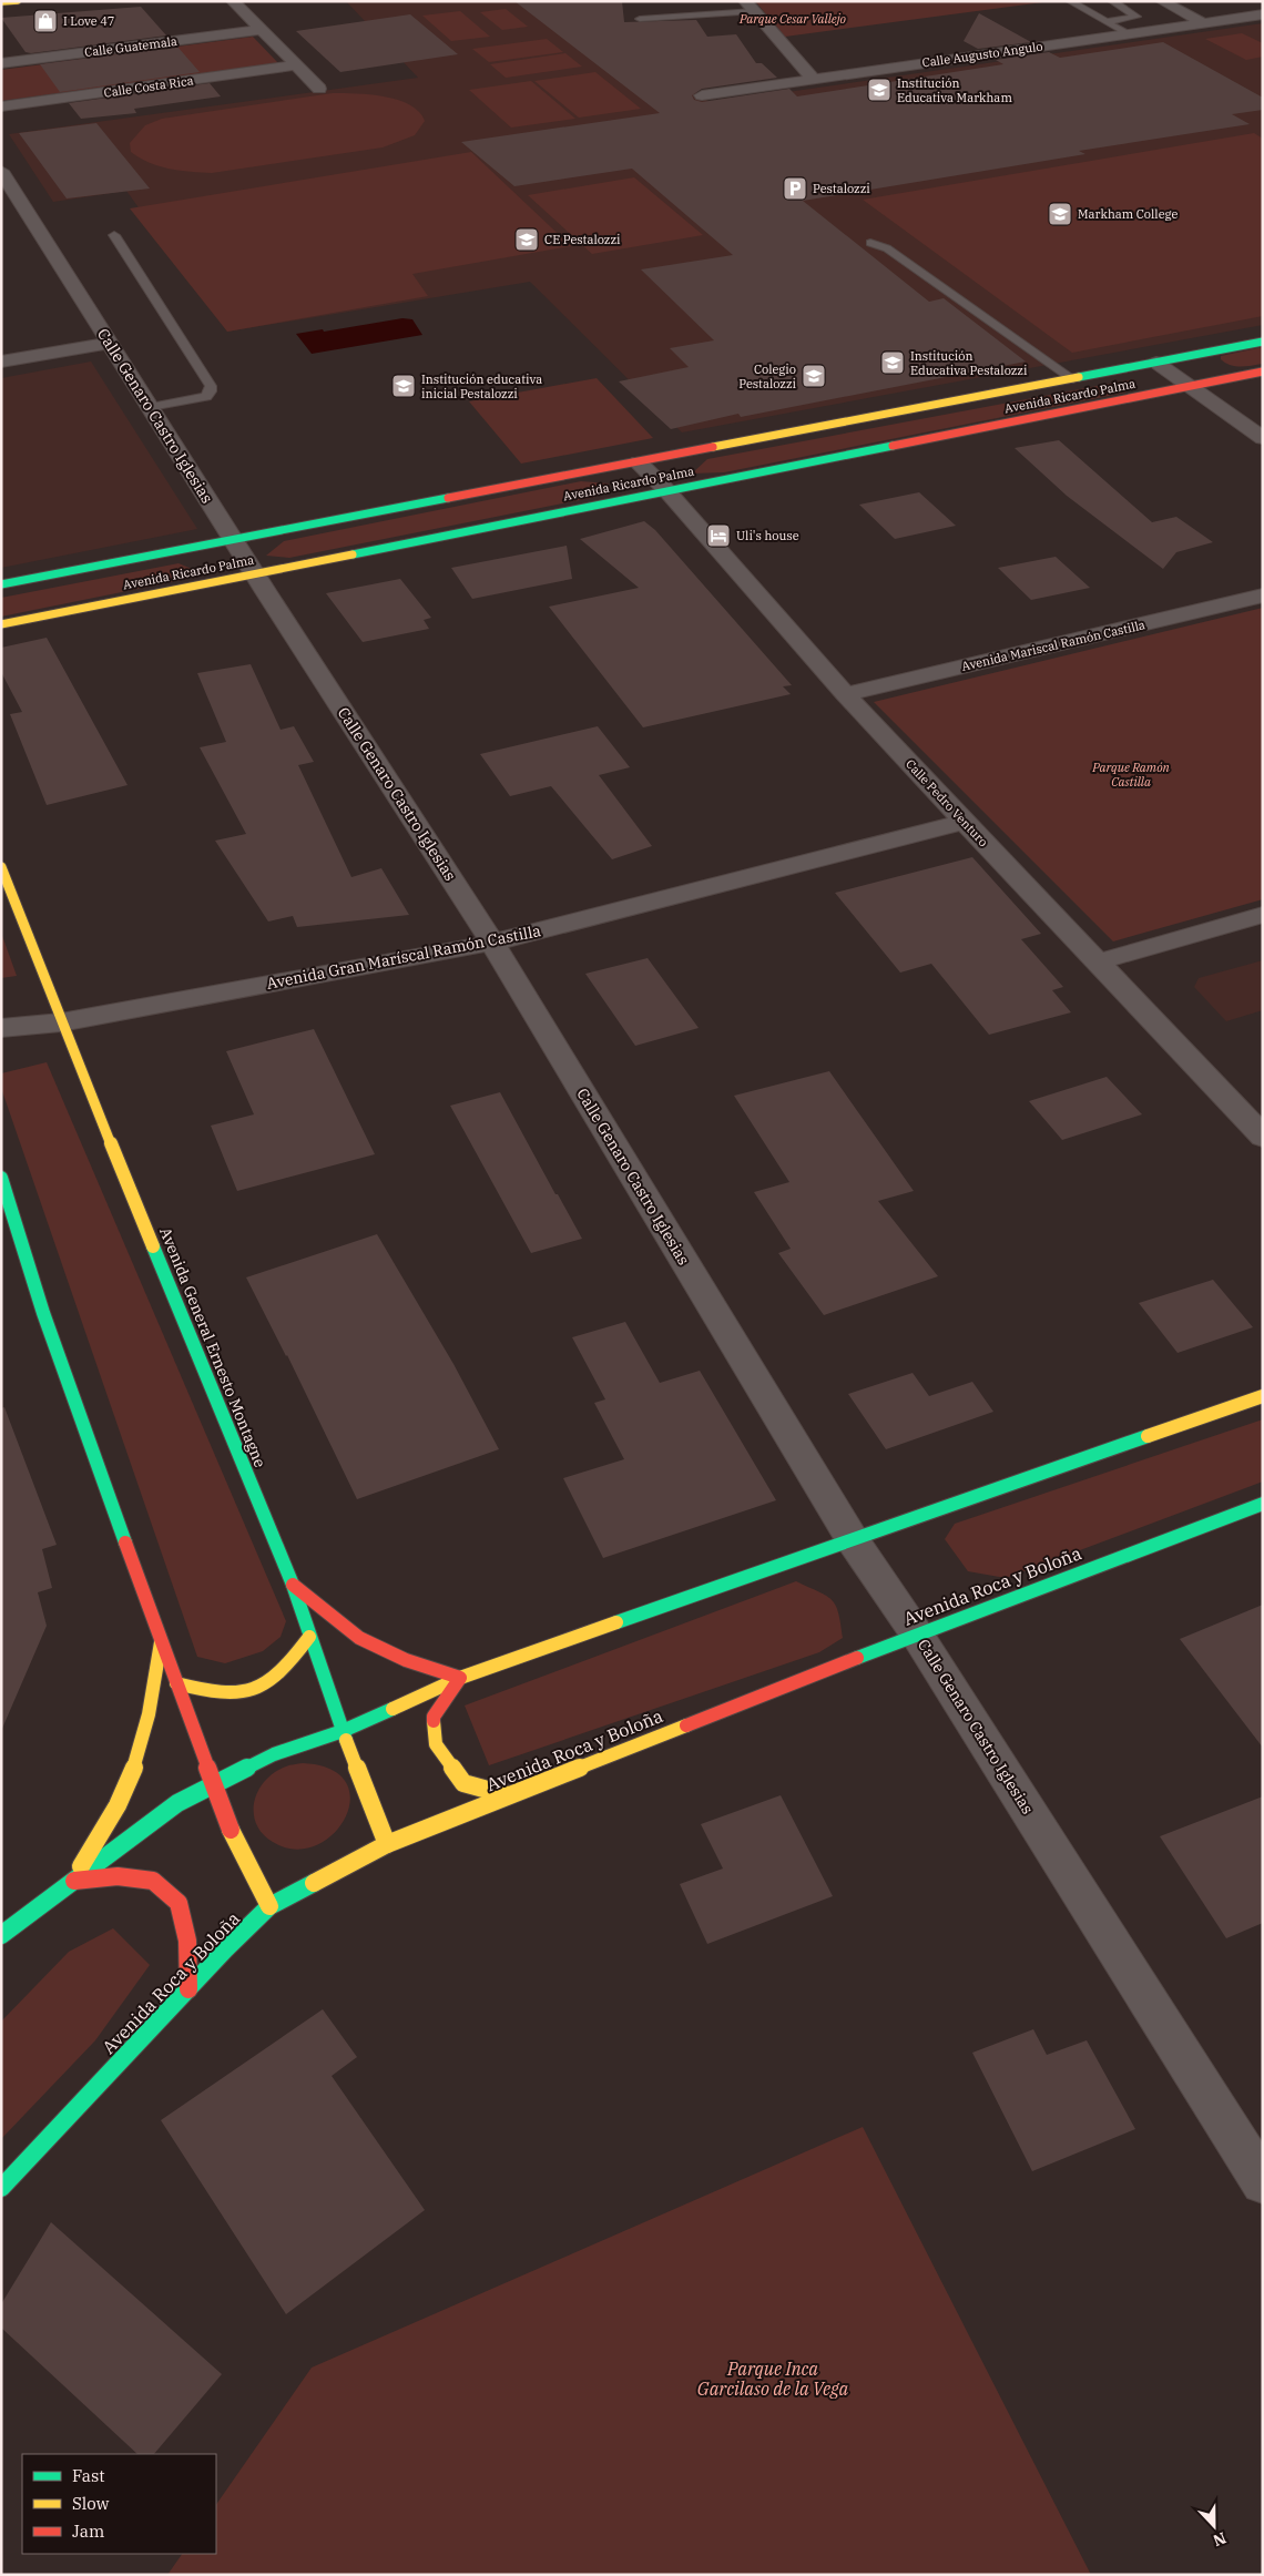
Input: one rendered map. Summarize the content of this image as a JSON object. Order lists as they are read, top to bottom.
{
  "streets": {
    "main road": ["Avenida Ricardo Palma", "Avenida General Ernesto Montagne", "Avenida Roca y Boloña"],
    "street": [
      "Calle Guatemala",
      "Calle Augusto Angulo",
      "Calle Costa Rica",
      "Calle Genaro Castro Iglesias",
      "Avenida Mariscal Ramón Castilla",
      "Calle Pedro Venturo",
      "Avenida Gran Maríscal Ramón Castilla"
    ]
  },
  "crossings": [
    ["Avenida Ricardo Palma", "Calle Genaro Castro Iglesias"],
    ["Avenida Ricardo Palma", "Calle Pedro Venturo"],
    ["Calle Genaro Castro Iglesias", "Avenida Gran Maríscal Ramón Castilla"],
    ["Calle Genaro Castro Iglesias", "Avenida Roca y Boloña"],
    ["Avenida Mariscal Ramón Castilla", "Calle Pedro Venturo"],
    ["Calle Pedro Venturo", "Avenida Gran Maríscal Ramón Castilla"],
    ["Avenida Gran Maríscal Ramón Castilla", "Avenida General Ernesto Montagne"],
    ["Avenida General Ernesto Montagne", "Avenida Roca y Boloña"]
  ],
  "parks": ["Parque Cesar Vallejo", "Parque Ramón Castilla", "Parque Inca Garcilaso de la Vega"],
  "places": {
    "shop": ["I Love 47"],
    "school or university": [
      "Institución Educativa Markham",
      "Markham College",
      "CE Pestalozzi",
      "Institución Educativa Pestalozzi",
      "Colegio Pestalozzi",
      "Institución educativa inicial Pestalozzi"
    ],
    "parking": ["Pestalozzi"],
    "hotel": ["Uli's house"]
  },
  "legend": ["Fast", "Slow", "Jam"],
  "north": "bottom"
}
